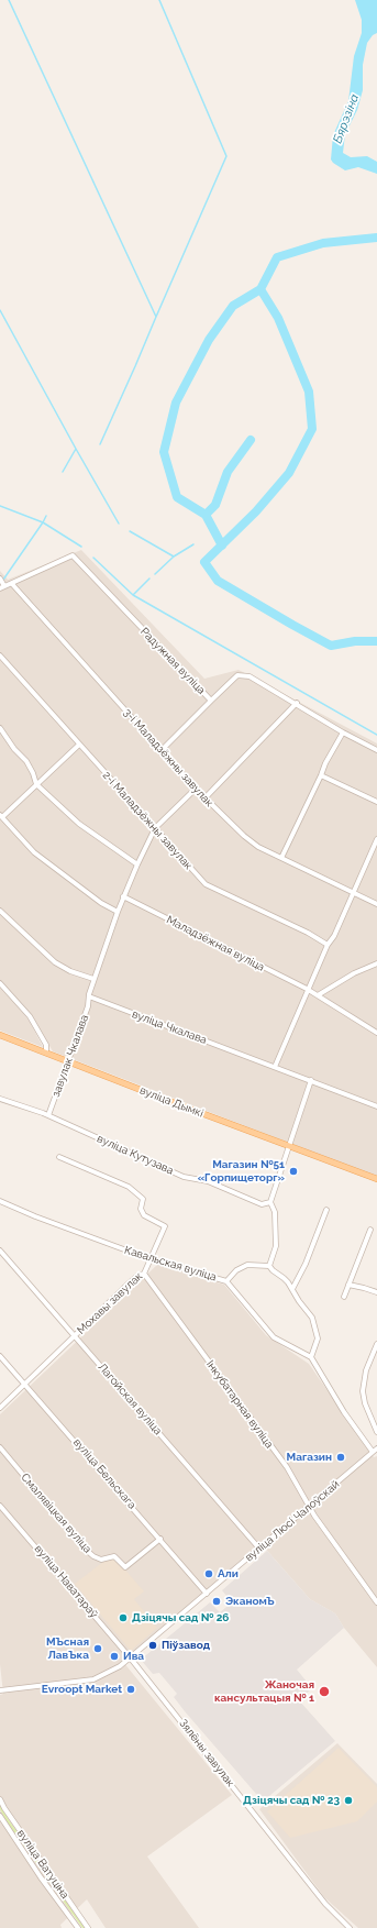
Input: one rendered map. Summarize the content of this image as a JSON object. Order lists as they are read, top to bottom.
{
  "streets": {
    "main road": ["вуліца Дымкі"],
    "street": [
      "Радужная вуліца",
      "3-і Маладзёжны завулак",
      "2-і Маладзёжны завулак",
      "Маладзёжная вуліца",
      "вуліца Чкалава",
      "завулак Чкалава",
      "вуліца Кутузава",
      "Кавальская вуліца",
      "Мохавы завулак",
      "Лагойская вуліца",
      "Інкубатарная вуліца",
      "вуліца Бельскага",
      "Смалявіцкая вуліца",
      "вуліца Люсі Чалоўскай",
      "вуліца Наватараў",
      "Зялёны завулак",
      "вуліца Ватуціна"
    ]
  },
  "crossings": [
    ["Радужная вуліца", "3-і Маладзёжны завулак"],
    ["вуліца Чкалава", "завулак Чкалава"],
    ["завулак Чкалава", "вуліца Дымкі"],
    ["завулак Чкалава", "вуліца Кутузава"],
    ["Кавальская вуліца", "Мохавы завулак"],
    ["Мохавы завулак", "Лагойская вуліца"],
    ["Мохавы завулак", "Інкубатарная вуліца"],
    ["Мохавы завулак", "вуліца Бельскага"],
    ["Лагойская вуліца", "вуліца Люсі Чалоўскай"],
    ["Інкубатарная вуліца", "вуліца Люсі Чалоўскай"],
    ["вуліца Бельскага", "Смалявіцкая вуліца"],
    ["вуліца Бельскага", "вуліца Люсі Чалоўскай"],
    ["вуліца Люсі Чалоўскай", "вуліца Наватараў"],
    ["вуліца Люсі Чалоўскай", "Зялёны завулак"],
    ["вуліца Наватараў", "Зялёны завулак"]
  ],
  "water": ["Бярэзіна"],
  "places": [
    "Магазин №51 «Горпищеторг»",
    "Магазин",
    "Али",
    "ЭканомЪ",
    "Дзіцячы сад № 26",
    "Піўзавод",
    "МЪсная ЛавЪка",
    "Ива",
    "Evroopt Market",
    "Жаночая кансультацыя № 1",
    "Дзіцячы сад № 23"
  ]
}
